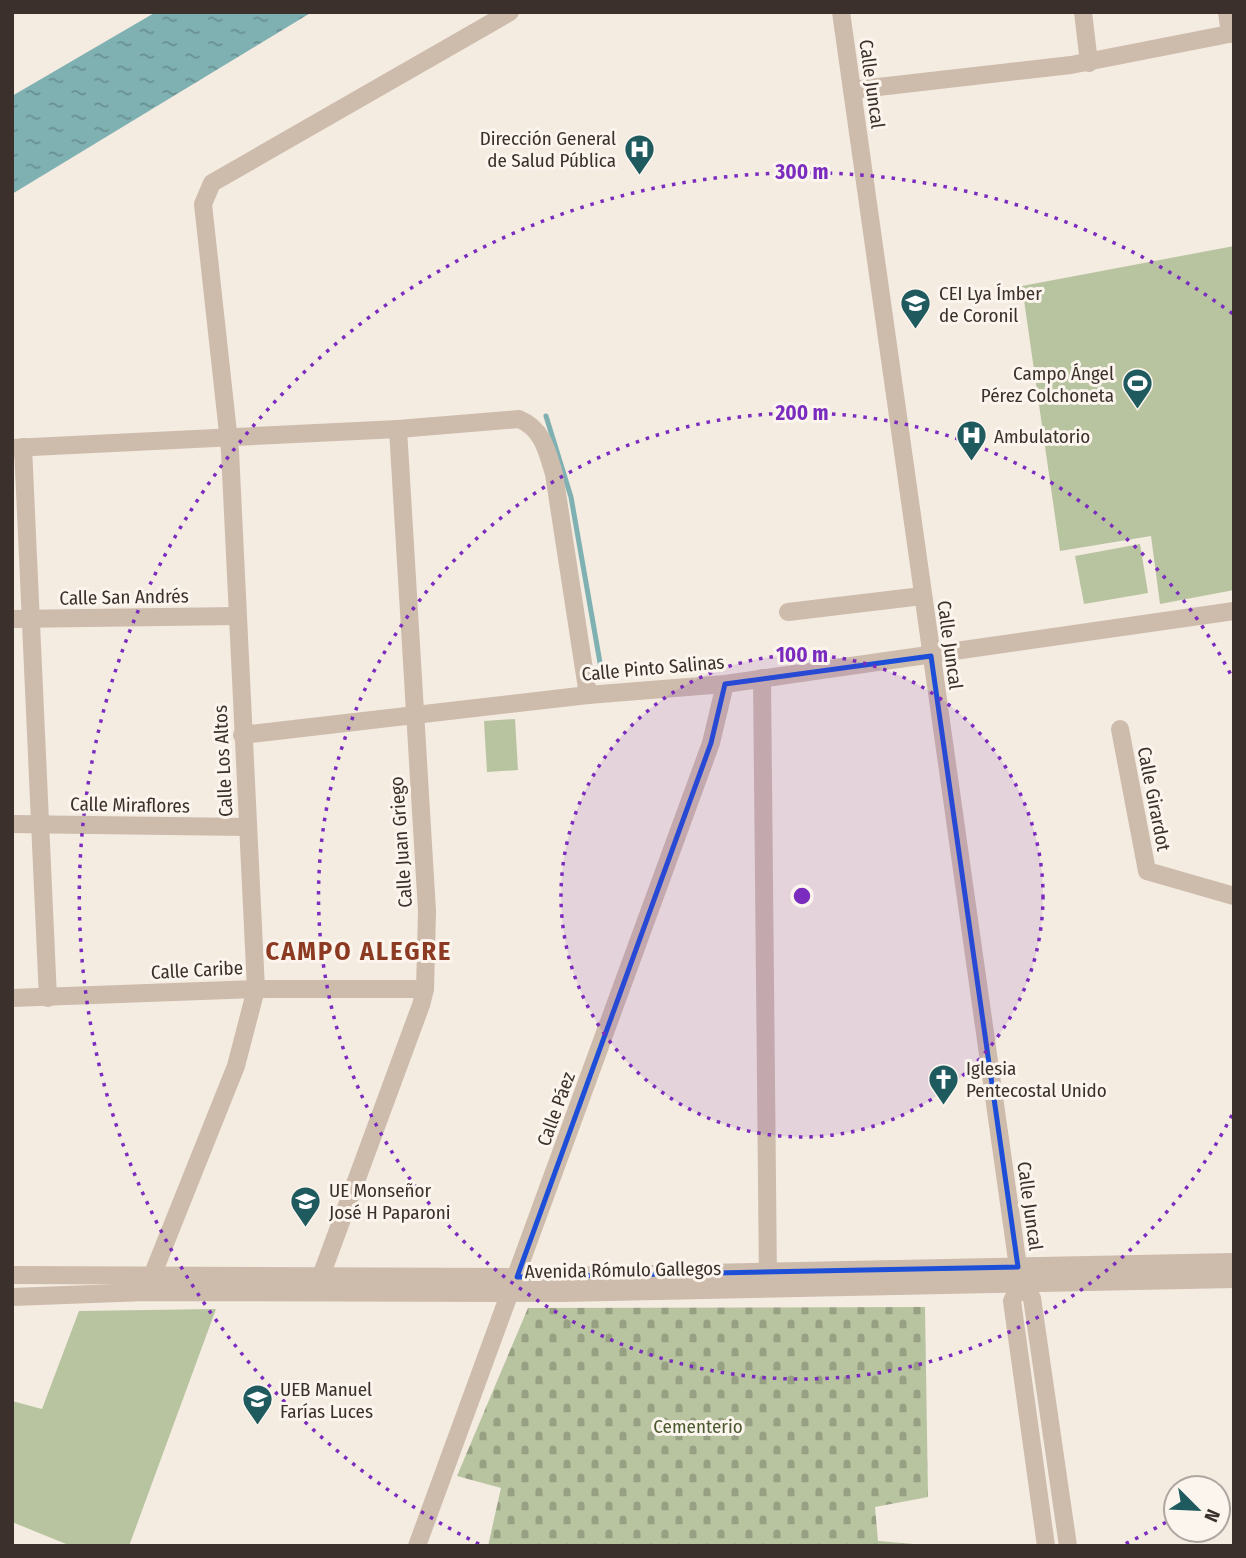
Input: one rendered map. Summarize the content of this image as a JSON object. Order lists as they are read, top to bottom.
{
  "streets": {
    "street": [
      "Calle Juncal",
      "Calle San Andrés",
      "Calle Pinto Salinas",
      "Calle Los Altos",
      "Calle Girardot",
      "Calle Miraflores",
      "Calle Juan Griego",
      "Calle Caribe",
      "Calle Páez",
      "Avenida Rómulo Gallegos"
    ]
  },
  "crossings": [
    ["Calle Juncal", "Calle Pinto Salinas"],
    ["Calle Juncal", "Avenida Rómulo Gallegos"],
    ["Calle San Andrés", "Calle Los Altos"],
    ["Calle Pinto Salinas", "Calle Los Altos"],
    ["Calle Pinto Salinas", "Calle Juan Griego"],
    ["Calle Pinto Salinas", "Calle Páez"],
    ["Calle Los Altos", "Calle Miraflores"],
    ["Calle Los Altos", "Calle Caribe"],
    ["Calle Los Altos", "Avenida Rómulo Gallegos"],
    ["Calle Juan Griego", "Calle Caribe"],
    ["Calle Juan Griego", "Avenida Rómulo Gallegos"],
    ["Calle Páez", "Avenida Rómulo Gallegos"]
  ],
  "districts": ["CAMPO ALEGRE"],
  "parks": ["Cementerio"],
  "places": {
    "hospital": ["Dirección General de Salud Pública", "Ambulatorio"],
    "school or university": ["CEI Lya Ímber de Coronil", "UE Monseñor José H Paparoni", "UEB Manuel Farías Luces"],
    "sports": ["Campo Ángel Pérez Colchoneta"],
    "church": ["Iglesia Pentecostal Unido"]
  },
  "north": "bottom right",
  "rings": ["300 m", "200 m", "100 m"]
}
